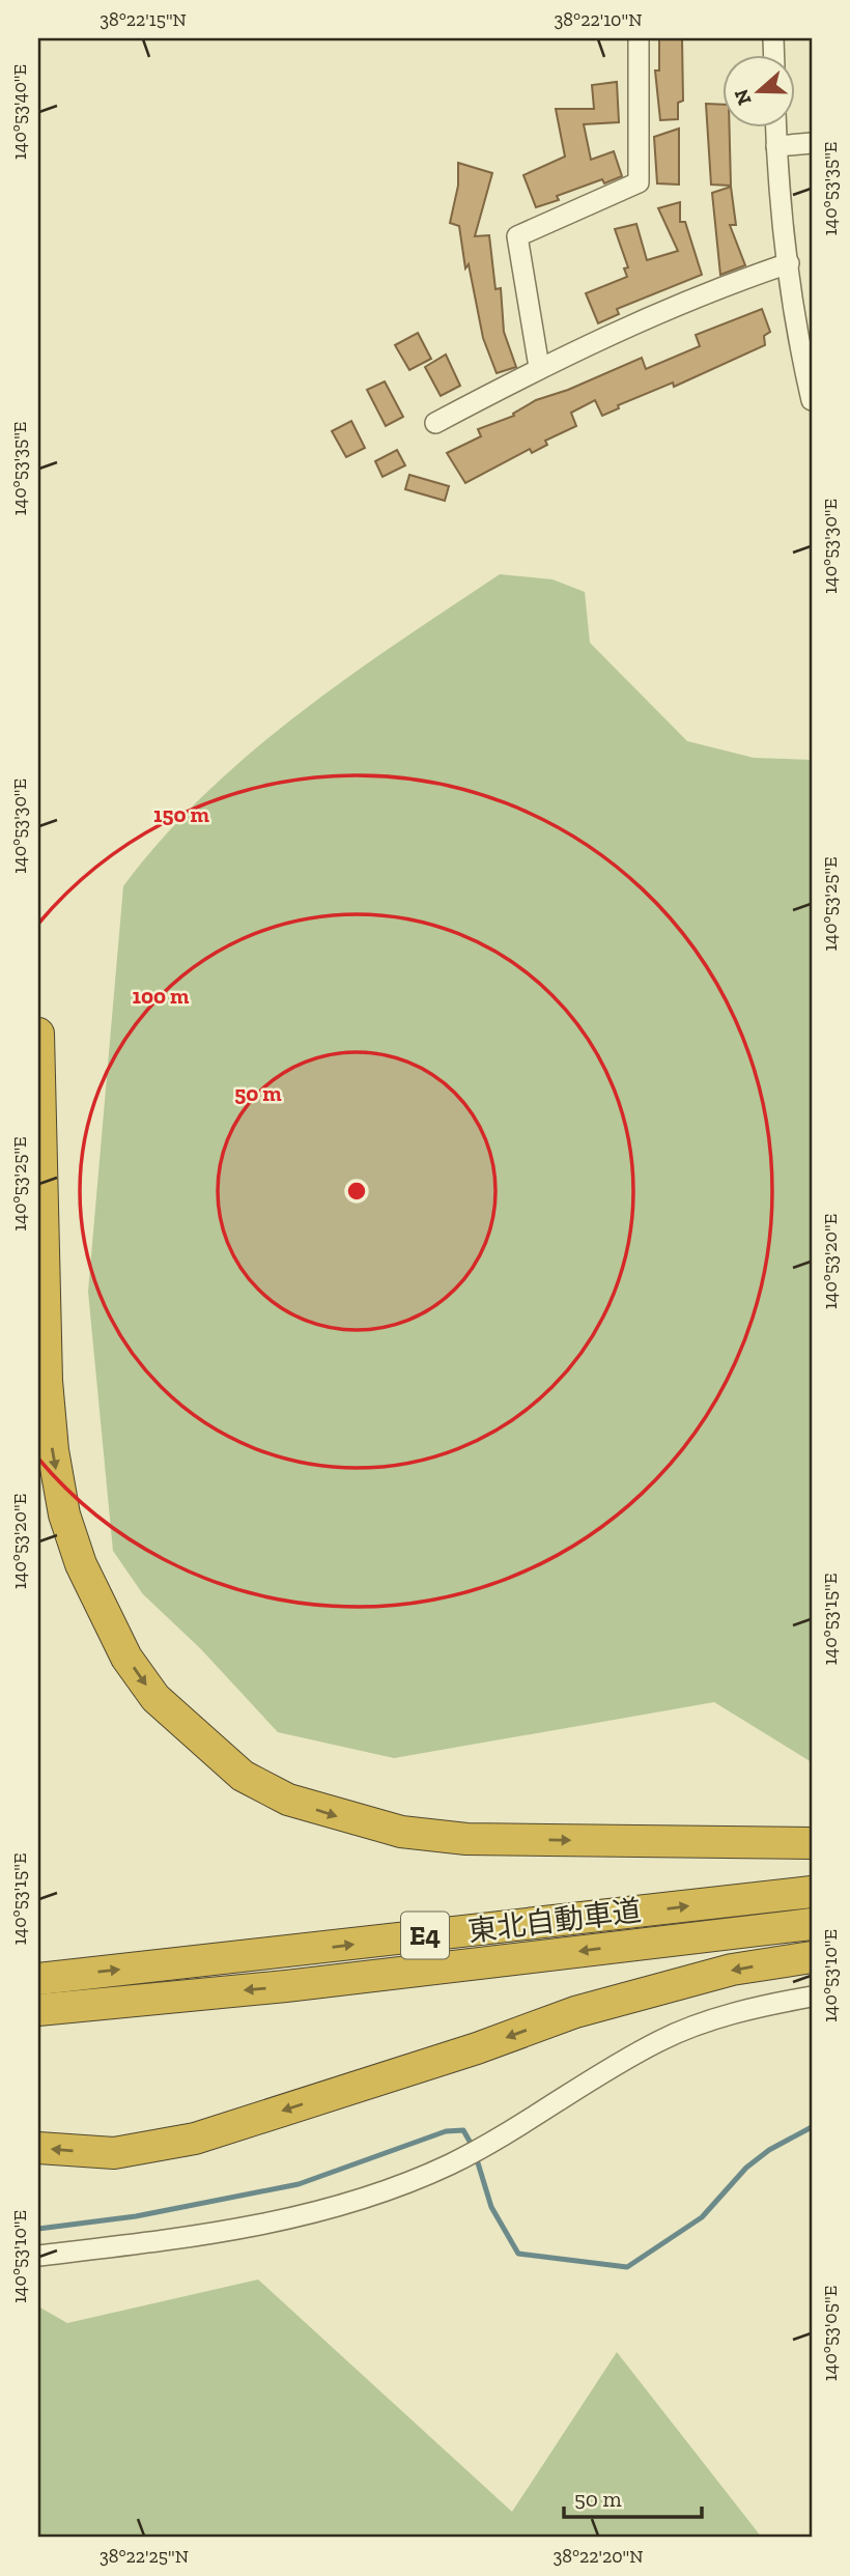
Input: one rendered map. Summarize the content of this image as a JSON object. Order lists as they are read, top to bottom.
{
  "streets": {
    "highway": ["東北自動車道", "E4"]
  },
  "scale_bar": "50 m",
  "north": "left",
  "coordinates": [
    "38°22'15\"N",
    "38°22'10\"N",
    "140°53'40\"E",
    "140°53'35\"E",
    "140°53'30\"E",
    "140°53'25\"E",
    "140°53'20\"E",
    "140°53'15\"E",
    "140°53'10\"E",
    "140°53'05\"E",
    "38°22'25\"N",
    "38°22'20\"N"
  ],
  "rings": ["150 m", "100 m", "50 m"]
}
